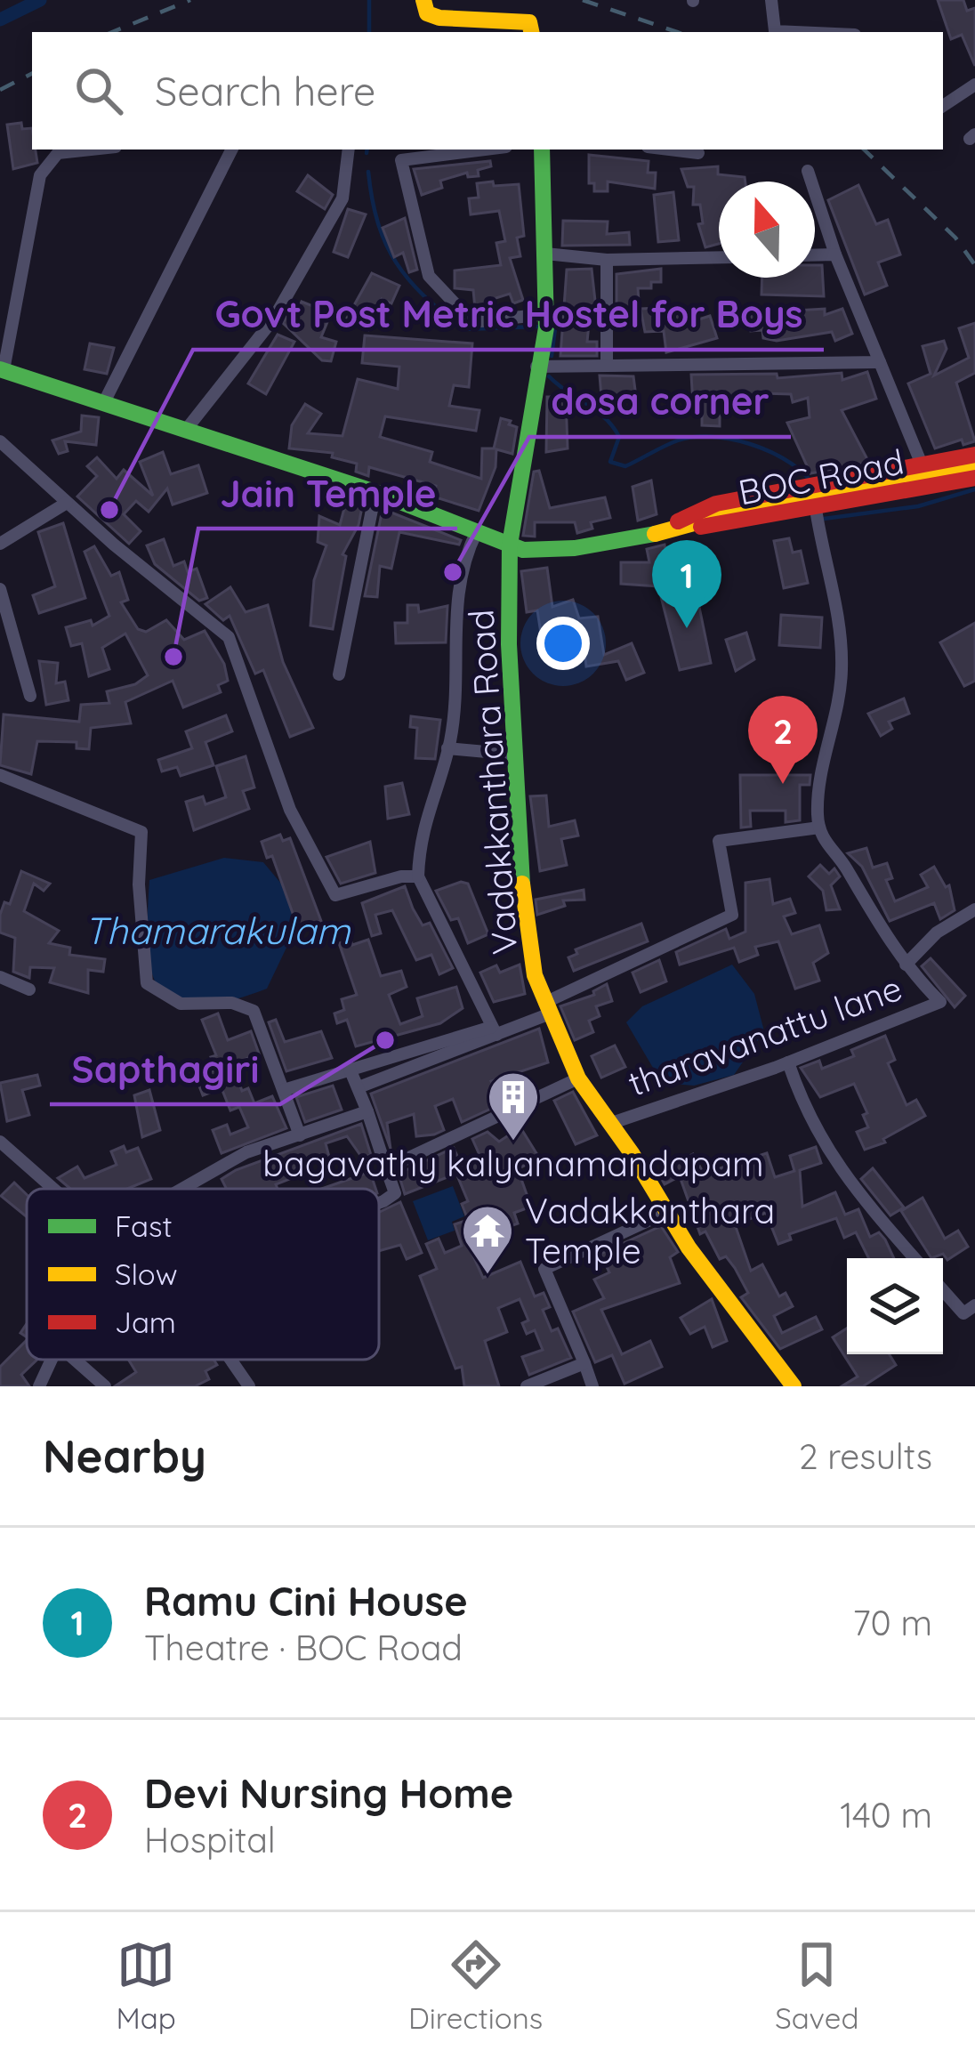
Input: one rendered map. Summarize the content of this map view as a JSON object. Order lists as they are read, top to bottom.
{
  "streets": {
    "street": ["BOC Road", "Vadakkanthara Road", "tharavanattu lane"]
  },
  "crossings": [
    ["Vadakkanthara Road", "tharavanattu lane"]
  ],
  "water": ["Thamarakulam"],
  "places": {
    "other": [
      "Govt Post Metric Hostel for Boys",
      "dosa corner",
      "Jain Temple",
      "Sapthagiri"
    ],
    "building": ["bagavathy kalyanamandapam"],
    "temple": ["Vadakkanthara Temple"]
  },
  "legend": ["Fast", "Slow", "Jam"],
  "north": "top",
  "page": {
    "search": "Search here",
    "pins": ["1", "2"],
    "heading": ["Nearby", "2 results"],
    "list": [
      {
        "mark": "1",
        "name": "Ramu Cini House",
        "note": "Theatre · BOC Road",
        "value": "70 m"
      },
      {
        "mark": "2",
        "name": "Devi Nursing Home",
        "note": "Hospital",
        "value": "140 m"
      }
    ],
    "nav": ["Map", "Directions", "Saved"]
  }
}
